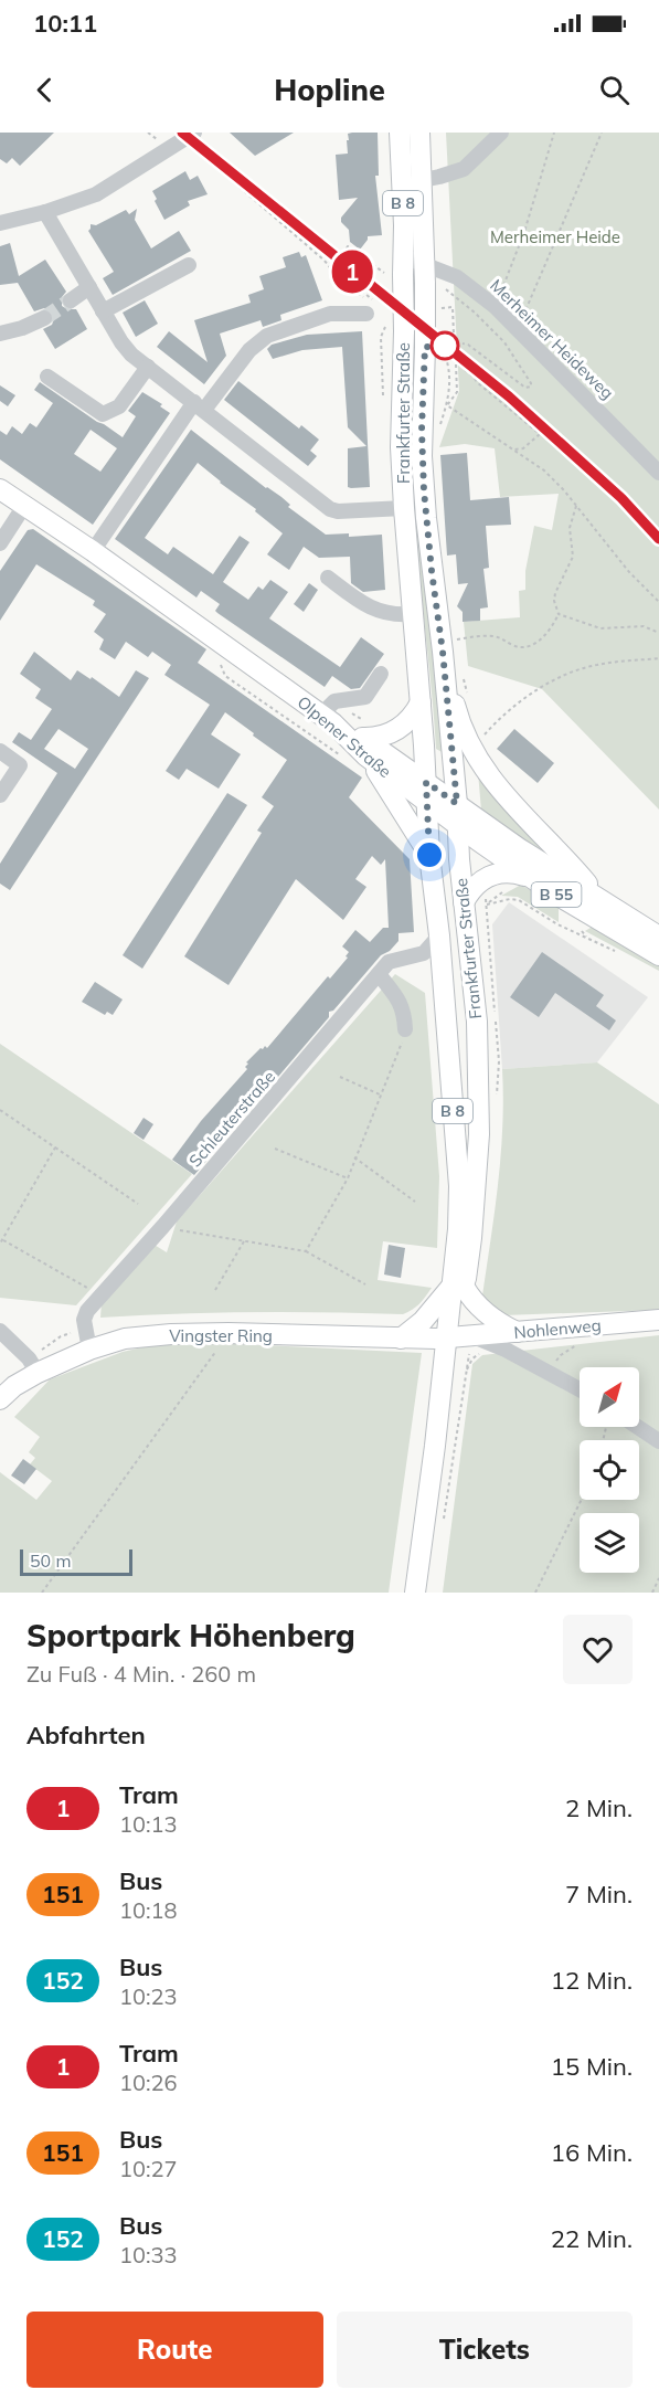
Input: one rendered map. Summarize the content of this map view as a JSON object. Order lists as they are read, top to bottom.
{
  "streets": {
    "main road": [
      "B 8",
      "Frankfurter Straße",
      "Olpener Straße",
      "B 55",
      "Nohlenweg",
      "Vingster Ring"
    ],
    "street": ["Merheimer Heideweg", "Schleuterstraße"]
  },
  "crossings": [
    ["Merheimer Heideweg", "Frankfurter Straße"],
    ["Frankfurter Straße", "Olpener Straße"],
    ["Frankfurter Straße", "B 55"],
    ["Frankfurter Straße", "Schleuterstraße"],
    ["Frankfurter Straße", "Nohlenweg"],
    ["Frankfurter Straße", "Vingster Ring"],
    ["Olpener Straße", "B 55"],
    ["Schleuterstraße", "Vingster Ring"],
    ["Nohlenweg", "Vingster Ring"]
  ],
  "parks": ["Merheimer Heide"],
  "lines": ["tram line 1"],
  "scale_bar": "50 m",
  "north": "top right",
  "page": {
    "status": "10:11",
    "header": "Hopline",
    "on_map": "1",
    "scale": "50 m",
    "heading": [
      ["Sportpark Höhenberg", "Zu Fuß · 4 Min. · 260 m"],
      "Abfahrten"
    ],
    "list": [
      {
        "mark": "1",
        "name": "Tram",
        "note": "10:13",
        "value": "2 Min."
      },
      {
        "mark": "151",
        "name": "Bus",
        "note": "10:18",
        "value": "7 Min."
      },
      {
        "mark": "152",
        "name": "Bus",
        "note": "10:23",
        "value": "12 Min."
      },
      {
        "mark": "1",
        "name": "Tram",
        "note": "10:26",
        "value": "15 Min."
      },
      {
        "mark": "151",
        "name": "Bus",
        "note": "10:27",
        "value": "16 Min."
      },
      {
        "mark": "152",
        "name": "Bus",
        "note": "10:33",
        "value": "22 Min."
      }
    ],
    "buttons": ["Route", "Tickets"]
  }
}
